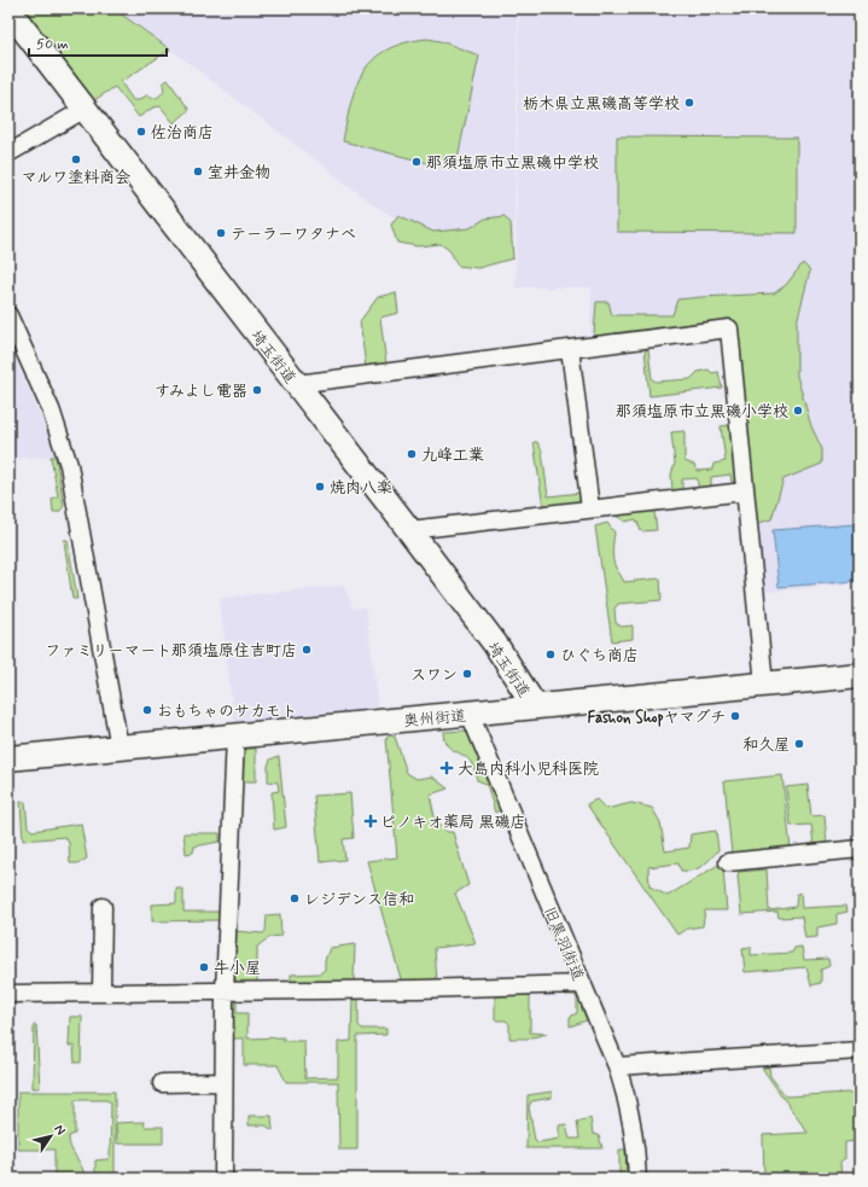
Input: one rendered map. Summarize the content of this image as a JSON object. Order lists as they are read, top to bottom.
{
  "streets": {
    "street": ["埼玉街道", "奥州街道", "旧黒羽街道"]
  },
  "crossings": [
    ["埼玉街道", "奥州街道"],
    ["奥州街道", "旧黒羽街道"]
  ],
  "places": {
    "other": [
      "栃木県立黒磯高等学校",
      "佐治商店",
      "マルワ塗料商会",
      "那須塩原市立黒磯中学校",
      "室井金物",
      "テーラーワタナベ",
      "すみよし電器",
      "那須塩原市立黒磯小学校",
      "九峰工業",
      "焼肉八楽",
      "ファミリーマート那須塩原住吉町店",
      "ひぐち商店",
      "スワン",
      "おもちゃのサカモト",
      "Fashon Shopヤマグチ",
      "和久屋",
      "レジデンス信和",
      "牛小屋"
    ],
    "health": ["大島内科小児科医院", "ピノキオ薬局 黒磯店"]
  },
  "scale_bar": "50 m",
  "north": "top right"
}
